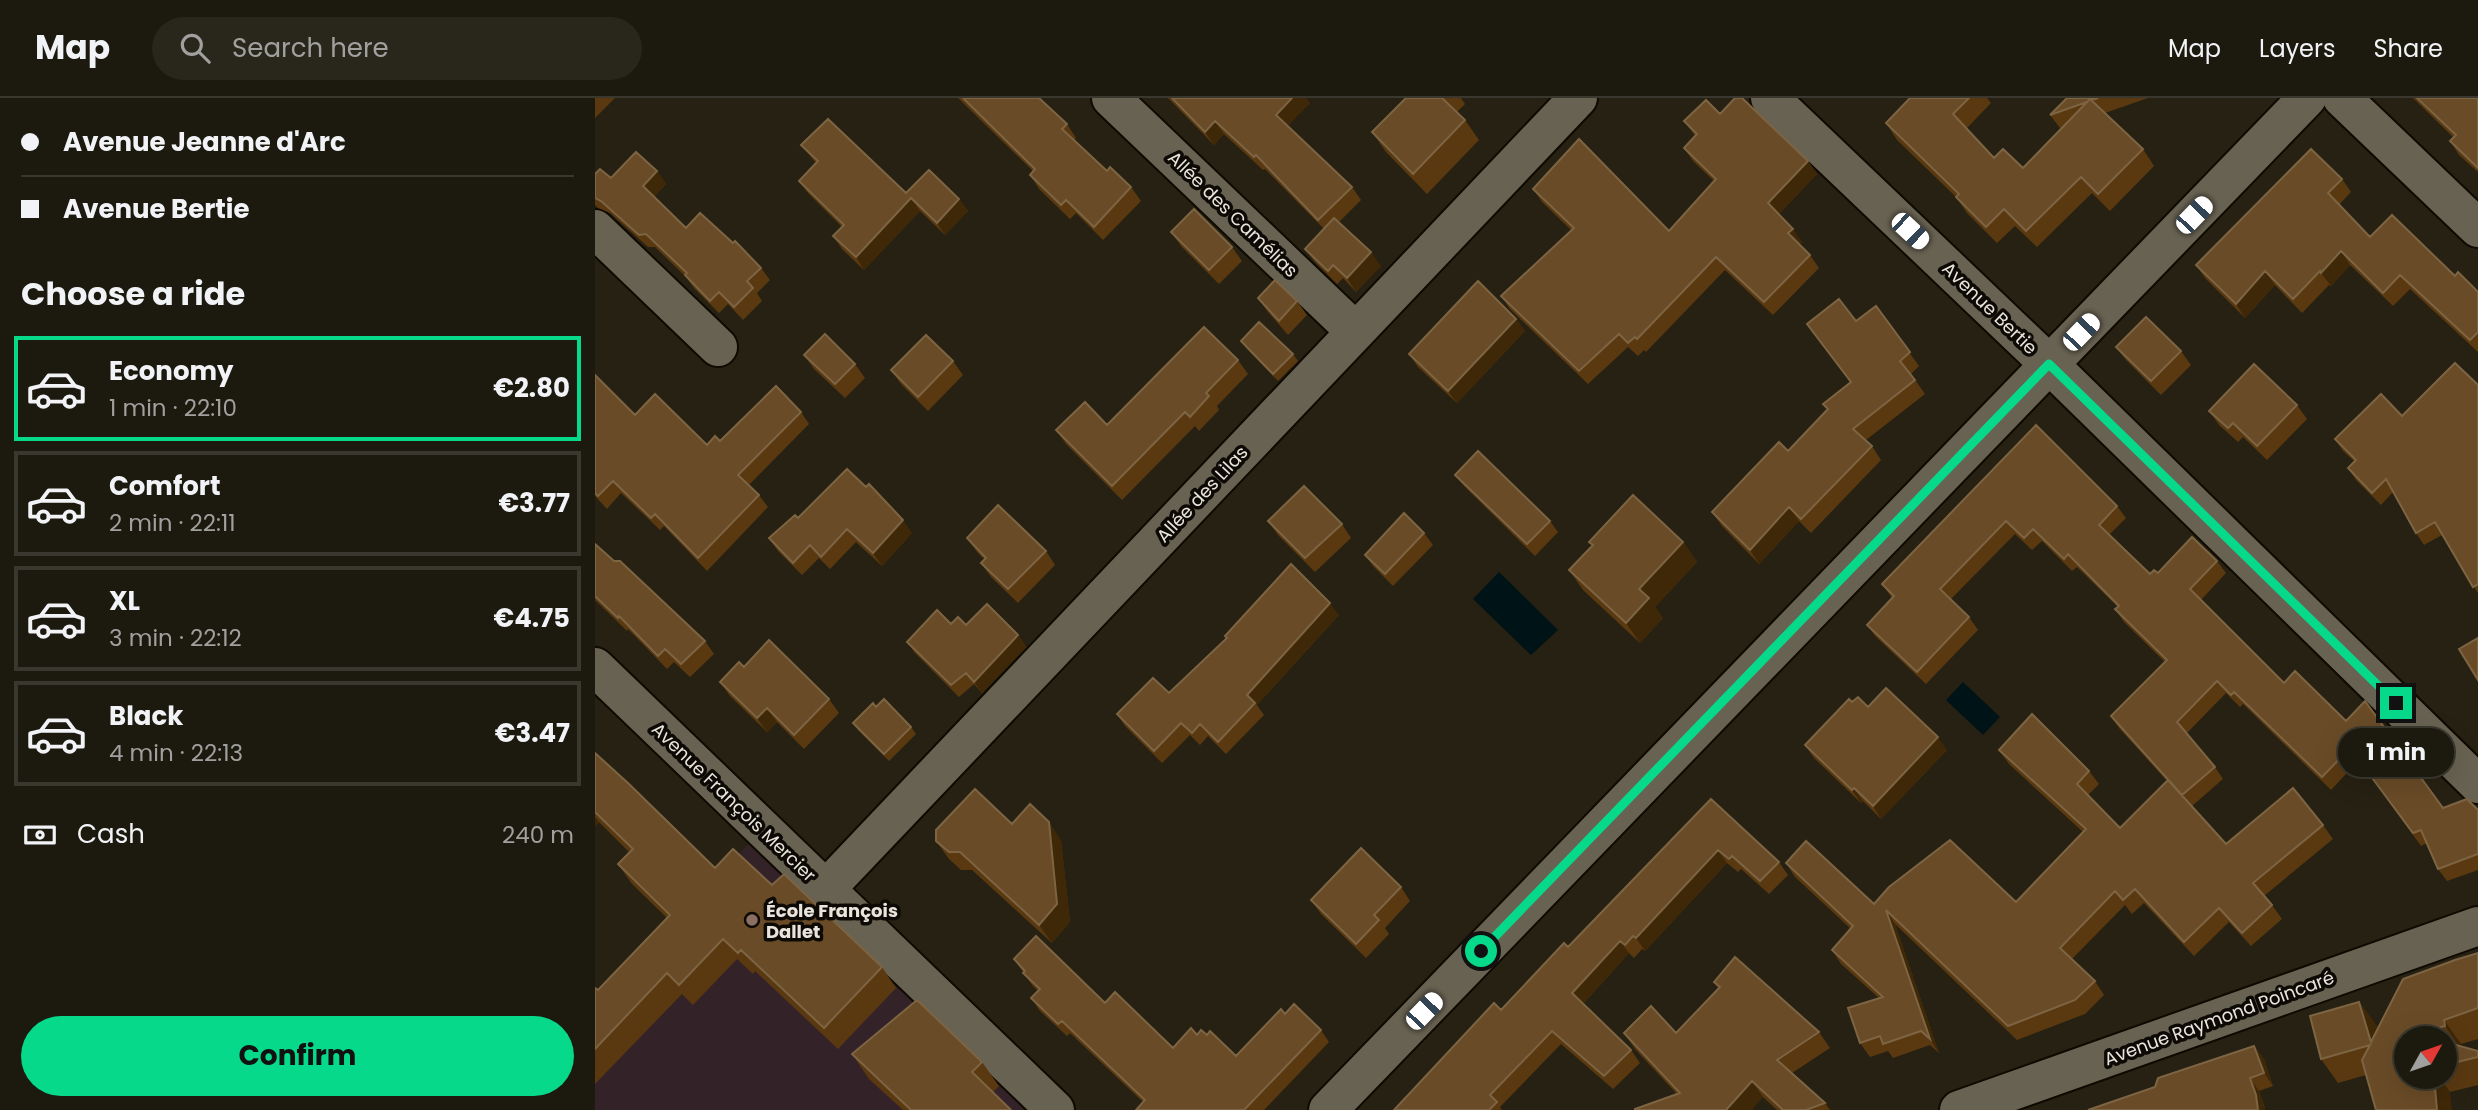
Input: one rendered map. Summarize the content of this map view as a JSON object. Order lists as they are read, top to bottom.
{
  "streets": {
    "street": [
      "Allée des Camélias",
      "Avenue Bertie",
      "Allée des Lilas",
      "Avenue François Mercier",
      "Avenue Raymond Poincaré"
    ]
  },
  "crossings": [
    ["Allée des Camélias", "Allée des Lilas"],
    ["Allée des Lilas", "Avenue François Mercier"]
  ],
  "places": ["École François Dallet"],
  "north": "top right",
  "page": {
    "header": "Map",
    "search": "Search here",
    "nav": ["Map", "Layers", "Share"],
    "banner": ["Avenue Jeanne d'Arc", "Avenue Bertie"],
    "heading": "Choose a ride",
    "list": [
      {
        "name": "Economy",
        "note": "1 min · 22:10",
        "value": "€2.80"
      },
      {
        "name": "Comfort",
        "note": "2 min · 22:11",
        "value": "€3.77"
      },
      {
        "name": "XL",
        "note": "3 min · 22:12",
        "value": "€4.75"
      },
      {
        "name": "Black",
        "note": "4 min · 22:13",
        "value": "€3.47"
      }
    ],
    "bubble": "1 min",
    "pay": ["Cash", "240 m"],
    "buttons": "Confirm"
  }
}
